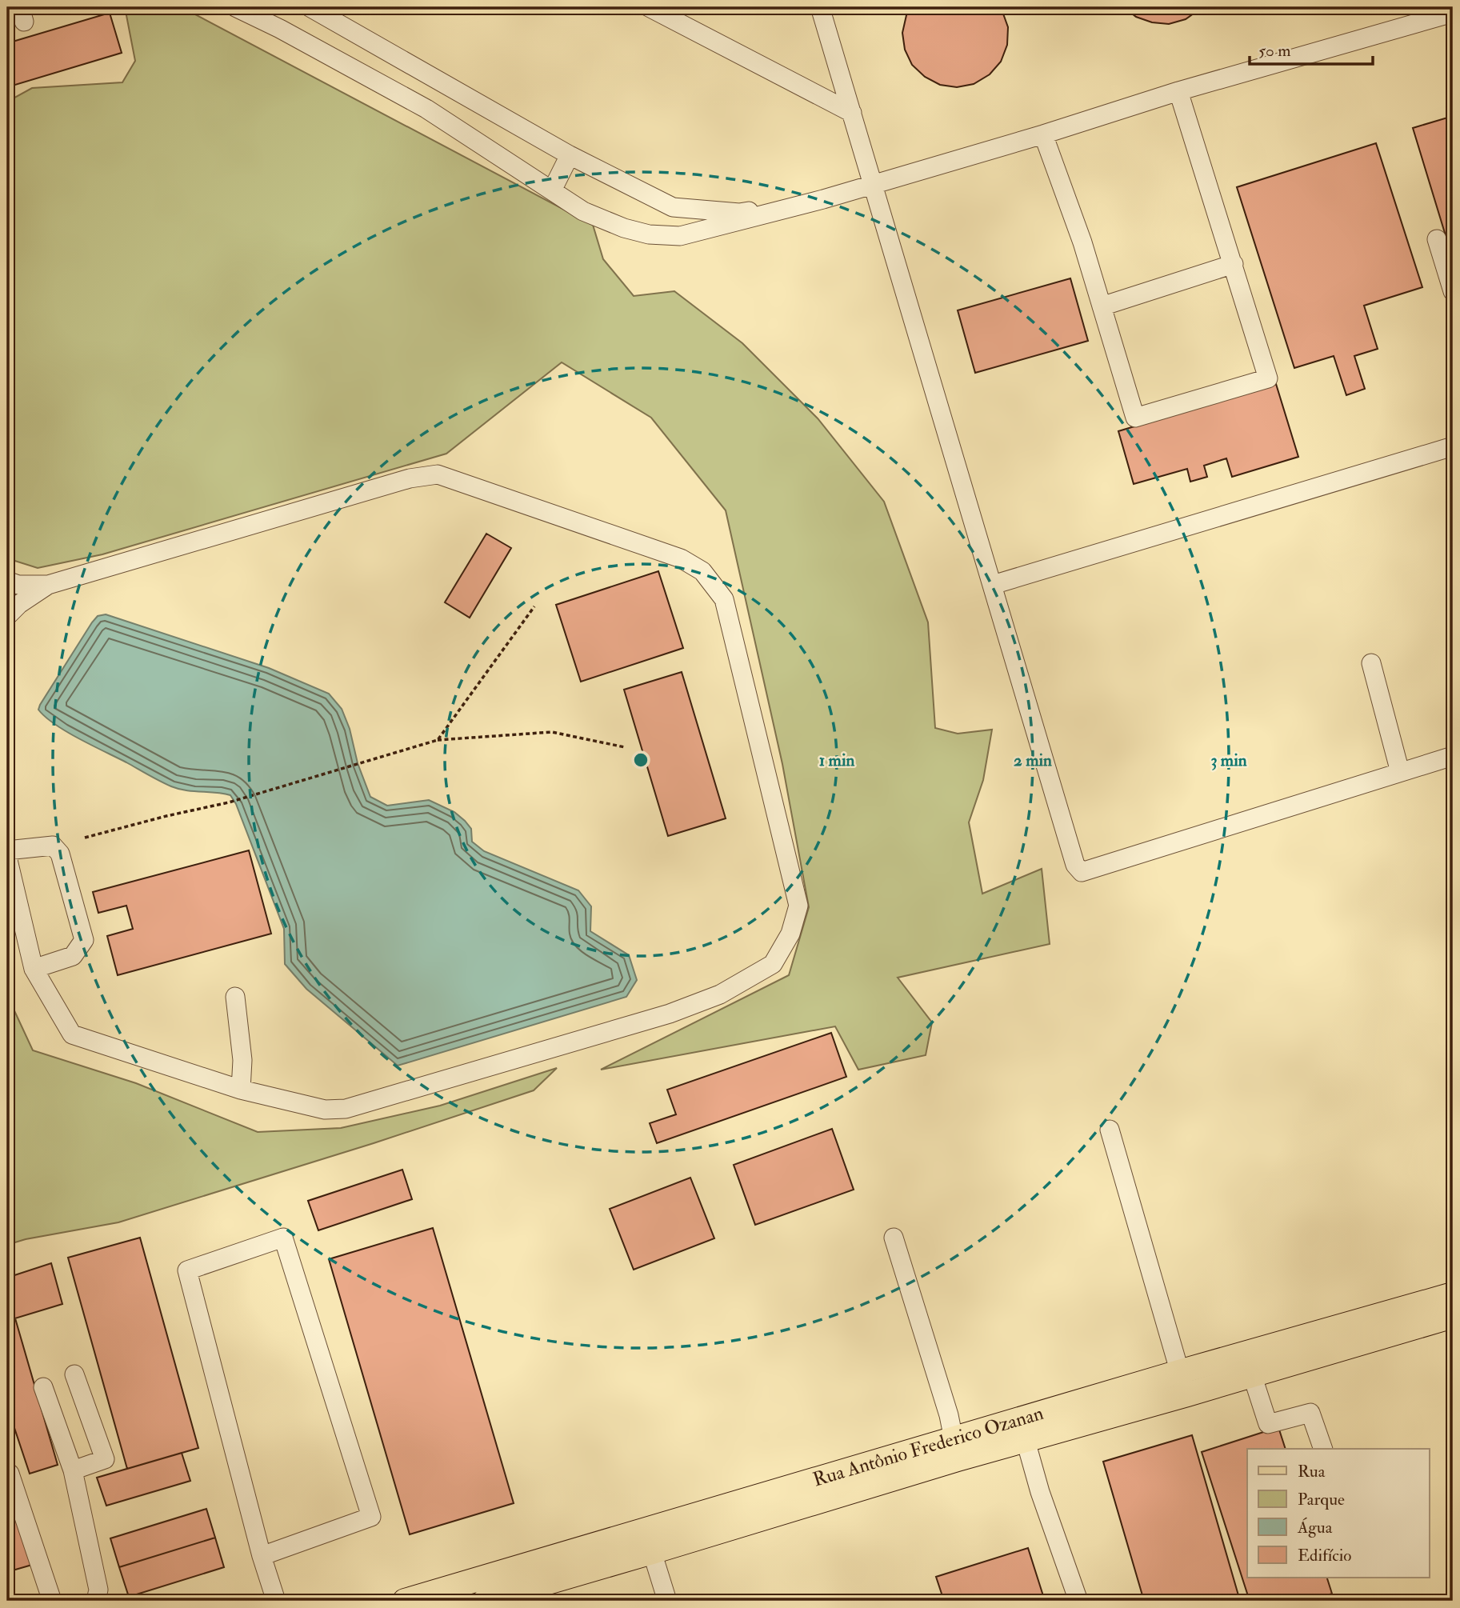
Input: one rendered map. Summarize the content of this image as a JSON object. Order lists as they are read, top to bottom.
{
  "streets": {
    "main road": ["Rua Antônio Frederico Ozanan"]
  },
  "legend": [
    "Rua",
    "Parque",
    "Água",
    "Edifício"
  ],
  "scale_bar": "50 m",
  "rings": ["1 min", "2 min", "3 min"]
}
